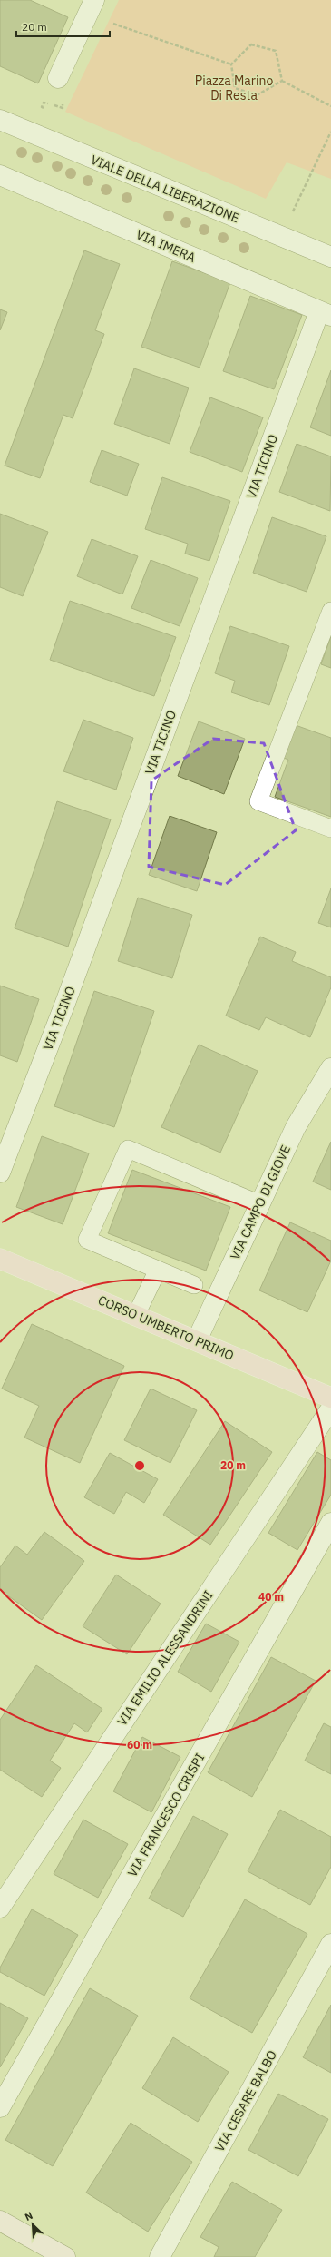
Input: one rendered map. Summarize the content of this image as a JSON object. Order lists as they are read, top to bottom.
{
  "streets": {
    "main road": ["CORSO UMBERTO PRIMO"],
    "street": [
      "VIALE DELLA LIBERAZIONE",
      "VIA IMERA",
      "VIA TICINO",
      "VIA CAMPO DI GIOVE",
      "VIA EMILIO ALESSANDRINI",
      "VIA FRANCESCO CRISPI",
      "VIA CESARE BALBO"
    ]
  },
  "crossings": [
    ["VIA IMERA", "VIA TICINO"],
    ["VIA CAMPO DI GIOVE", "CORSO UMBERTO PRIMO"]
  ],
  "parks": ["Piazza Marino Di Resta"],
  "scale_bar": "20 m",
  "north": "top left",
  "rings": ["20 m", "40 m", "60 m"]
}
